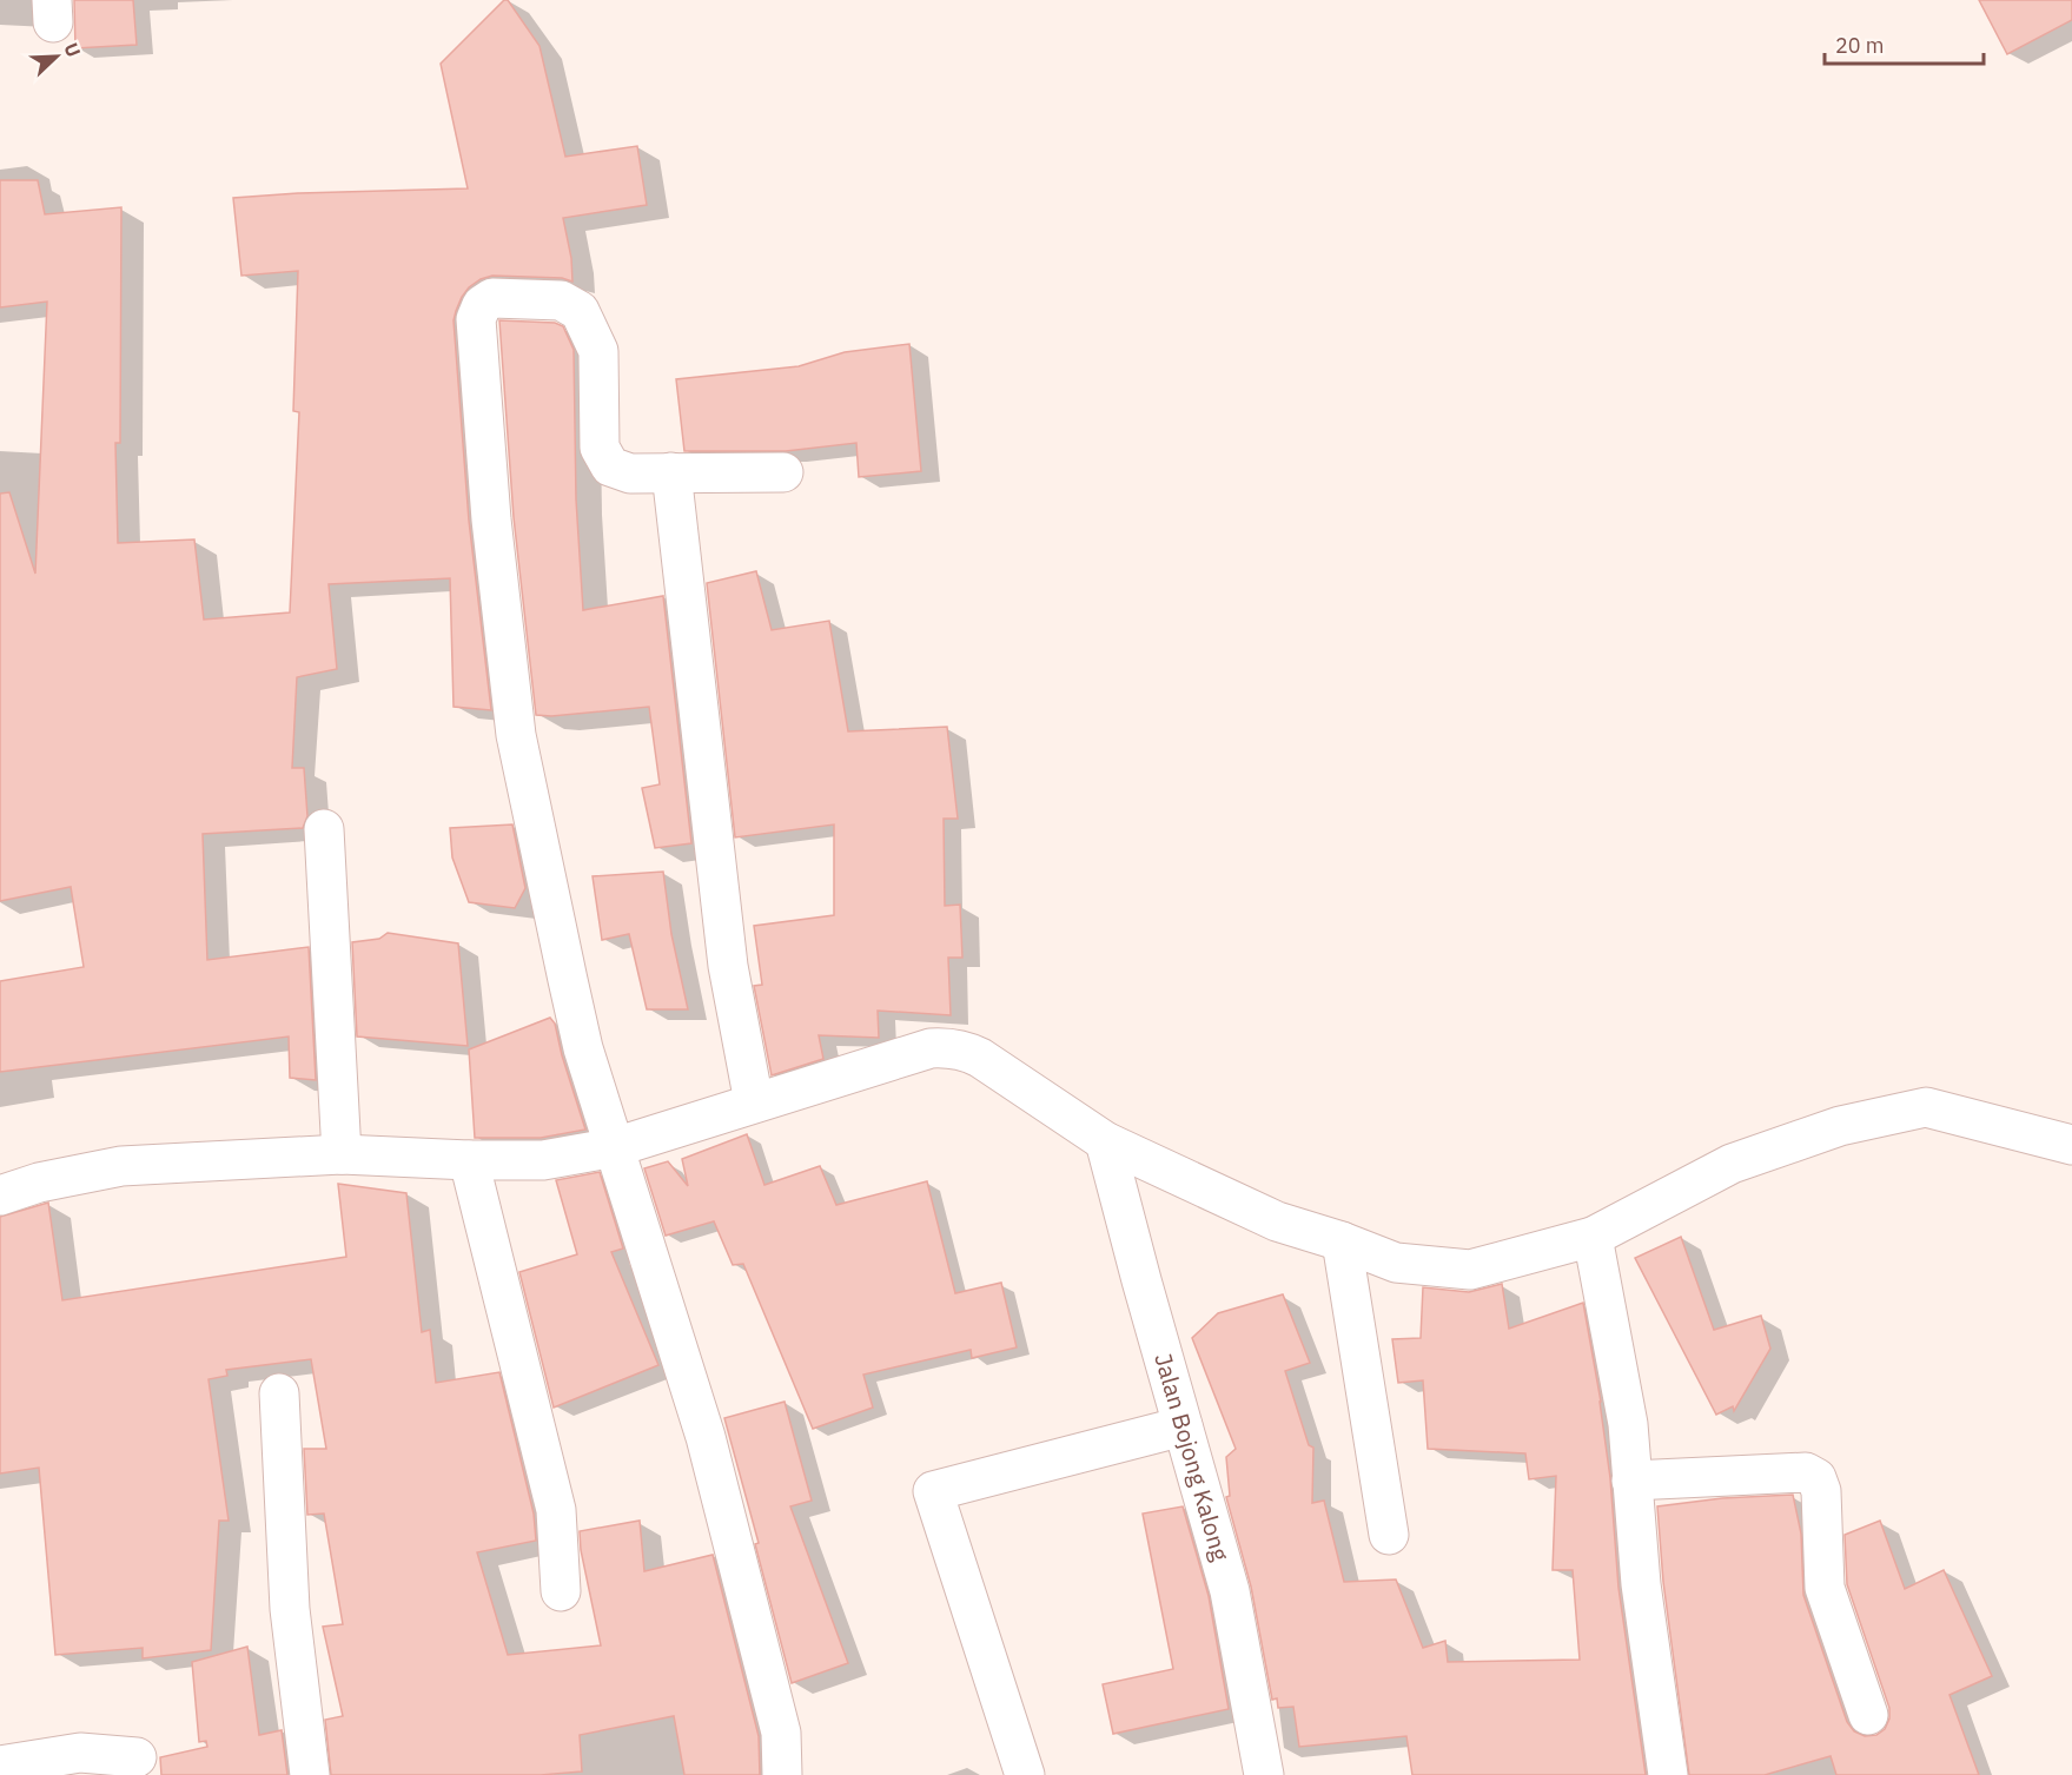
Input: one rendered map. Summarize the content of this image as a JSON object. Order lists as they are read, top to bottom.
{
  "streets": {
    "street": ["Jalan Bojong Kalong"]
  },
  "scale_bar": "20 m",
  "north": "top right"
}
